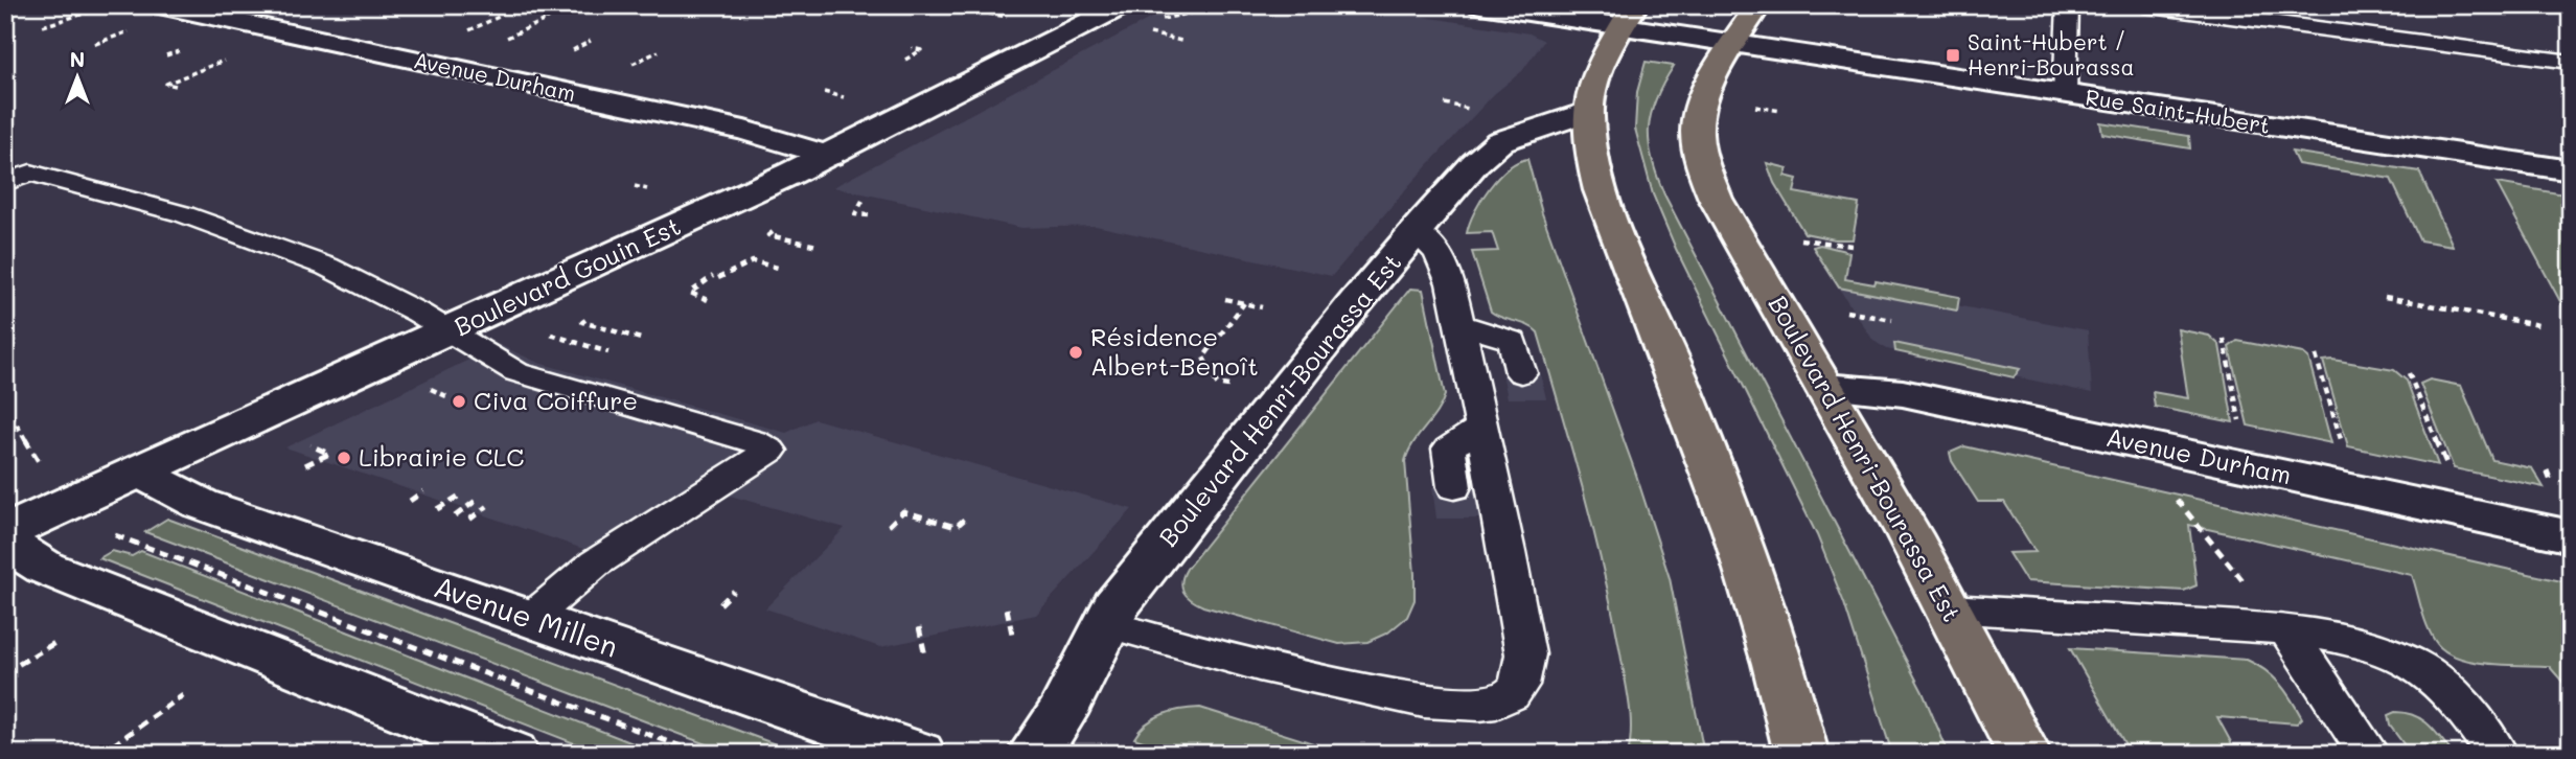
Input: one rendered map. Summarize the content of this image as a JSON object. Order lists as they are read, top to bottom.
{
  "streets": {
    "main road": ["Boulevard Henri-Bourassa Est"],
    "street": [
      "Avenue Durham",
      "Rue Saint-Hubert",
      "Boulevard Gouin Est",
      "Avenue Millen"
    ]
  },
  "crossings": [
    ["Avenue Durham", "Boulevard Gouin Est"],
    ["Avenue Durham", "Boulevard Henri-Bourassa Est"],
    ["Rue Saint-Hubert", "Boulevard Henri-Bourassa Est"],
    ["Boulevard Gouin Est", "Avenue Millen"]
  ],
  "places": {
    "transit": ["Saint-Hubert / Henri-Bourassa"],
    "other": ["Résidence Albert-Benoît", "Civa Coiffure", "Librairie CLC"]
  },
  "north": "top"
}
